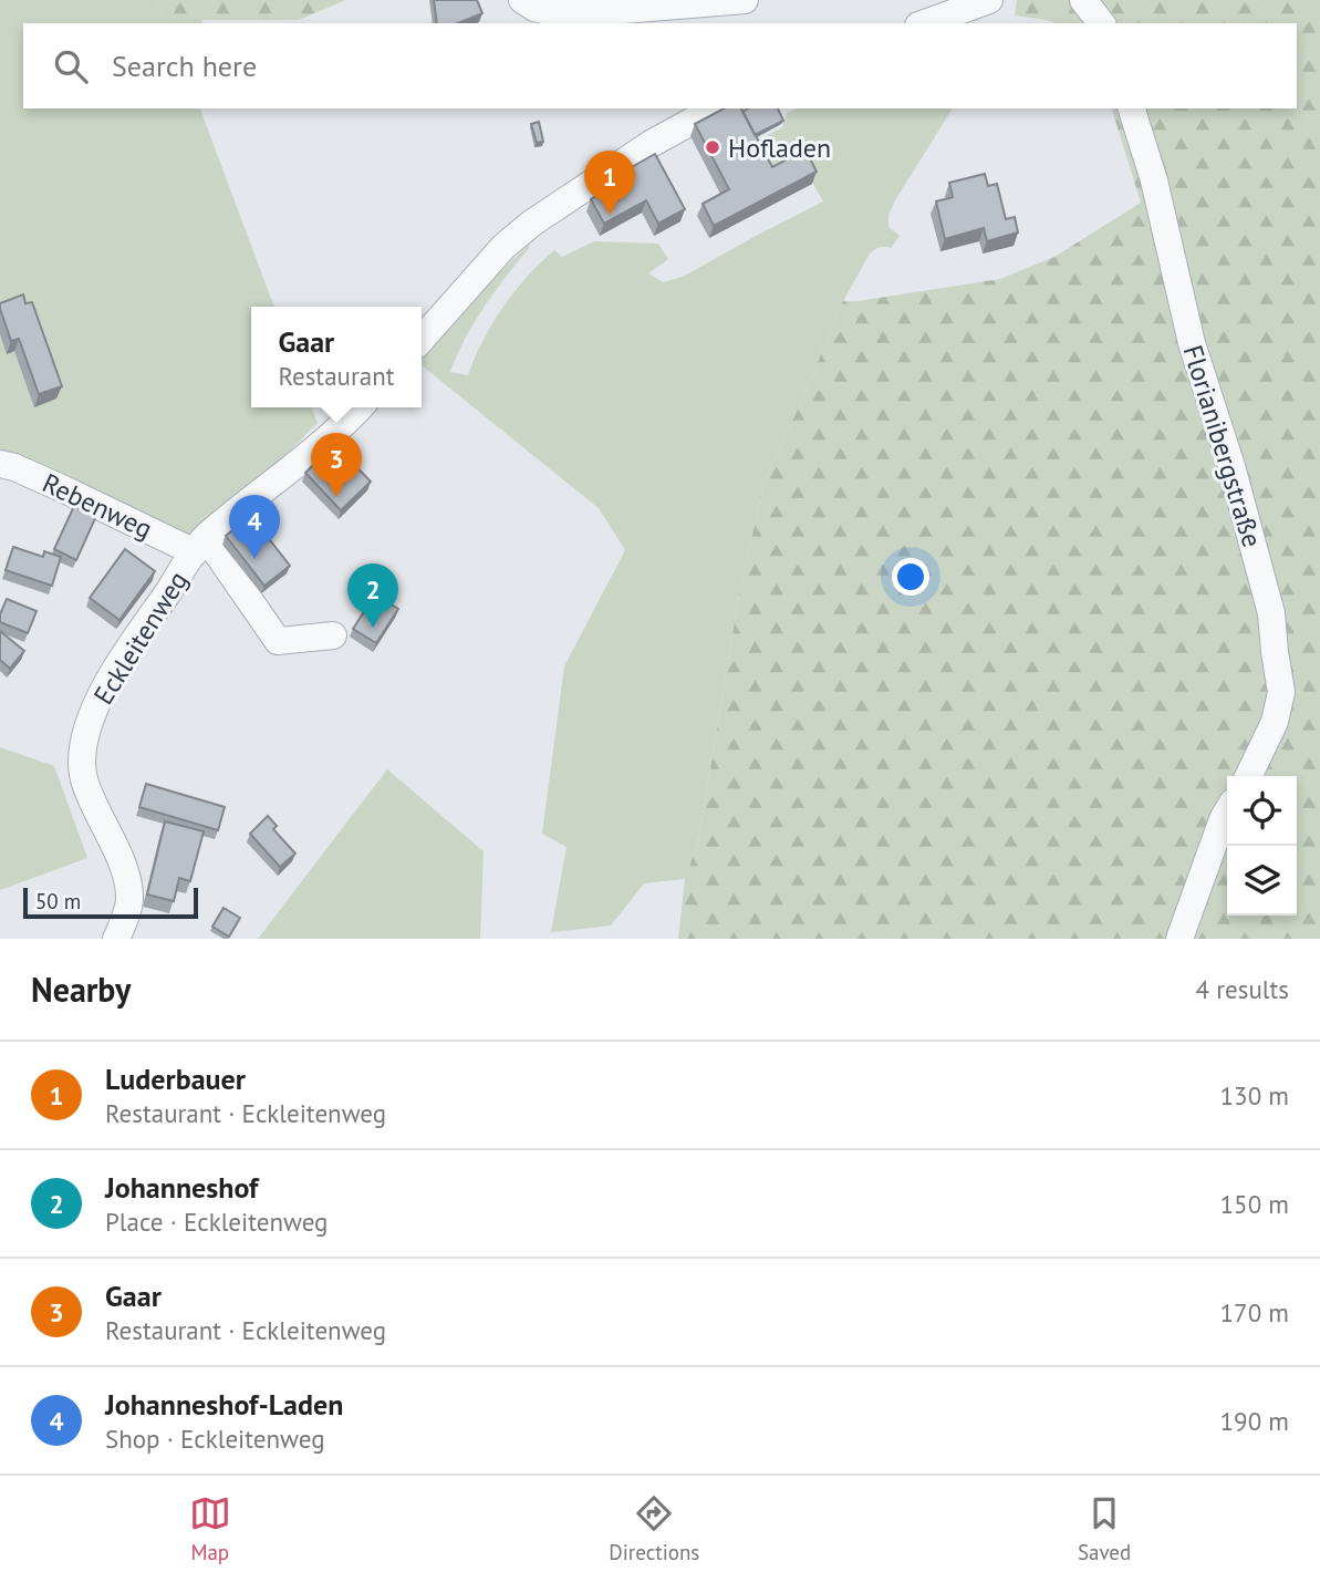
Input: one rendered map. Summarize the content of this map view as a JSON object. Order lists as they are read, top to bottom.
{
  "streets": {
    "street": ["Florianibergstraße", "Rebenweg", "Eckleitenweg"]
  },
  "crossings": [
    ["Rebenweg", "Eckleitenweg"]
  ],
  "places": ["Hofladen"],
  "scale_bar": "50 m",
  "page": {
    "search": "Search here",
    "pins": [
      "1",
      "3",
      "4",
      "2"
    ],
    "popup": ["Gaar", "Restaurant"],
    "scale": "50 m",
    "heading": ["Nearby", "4 results"],
    "list": [
      {
        "mark": "1",
        "name": "Luderbauer",
        "note": "Restaurant · Eckleitenweg",
        "value": "130 m"
      },
      {
        "mark": "2",
        "name": "Johanneshof",
        "note": "Place · Eckleitenweg",
        "value": "150 m"
      },
      {
        "mark": "3",
        "name": "Gaar",
        "note": "Restaurant · Eckleitenweg",
        "value": "170 m"
      },
      {
        "mark": "4",
        "name": "Johanneshof-Laden",
        "note": "Shop · Eckleitenweg",
        "value": "190 m"
      }
    ],
    "nav": ["Map", "Directions", "Saved"]
  }
}
